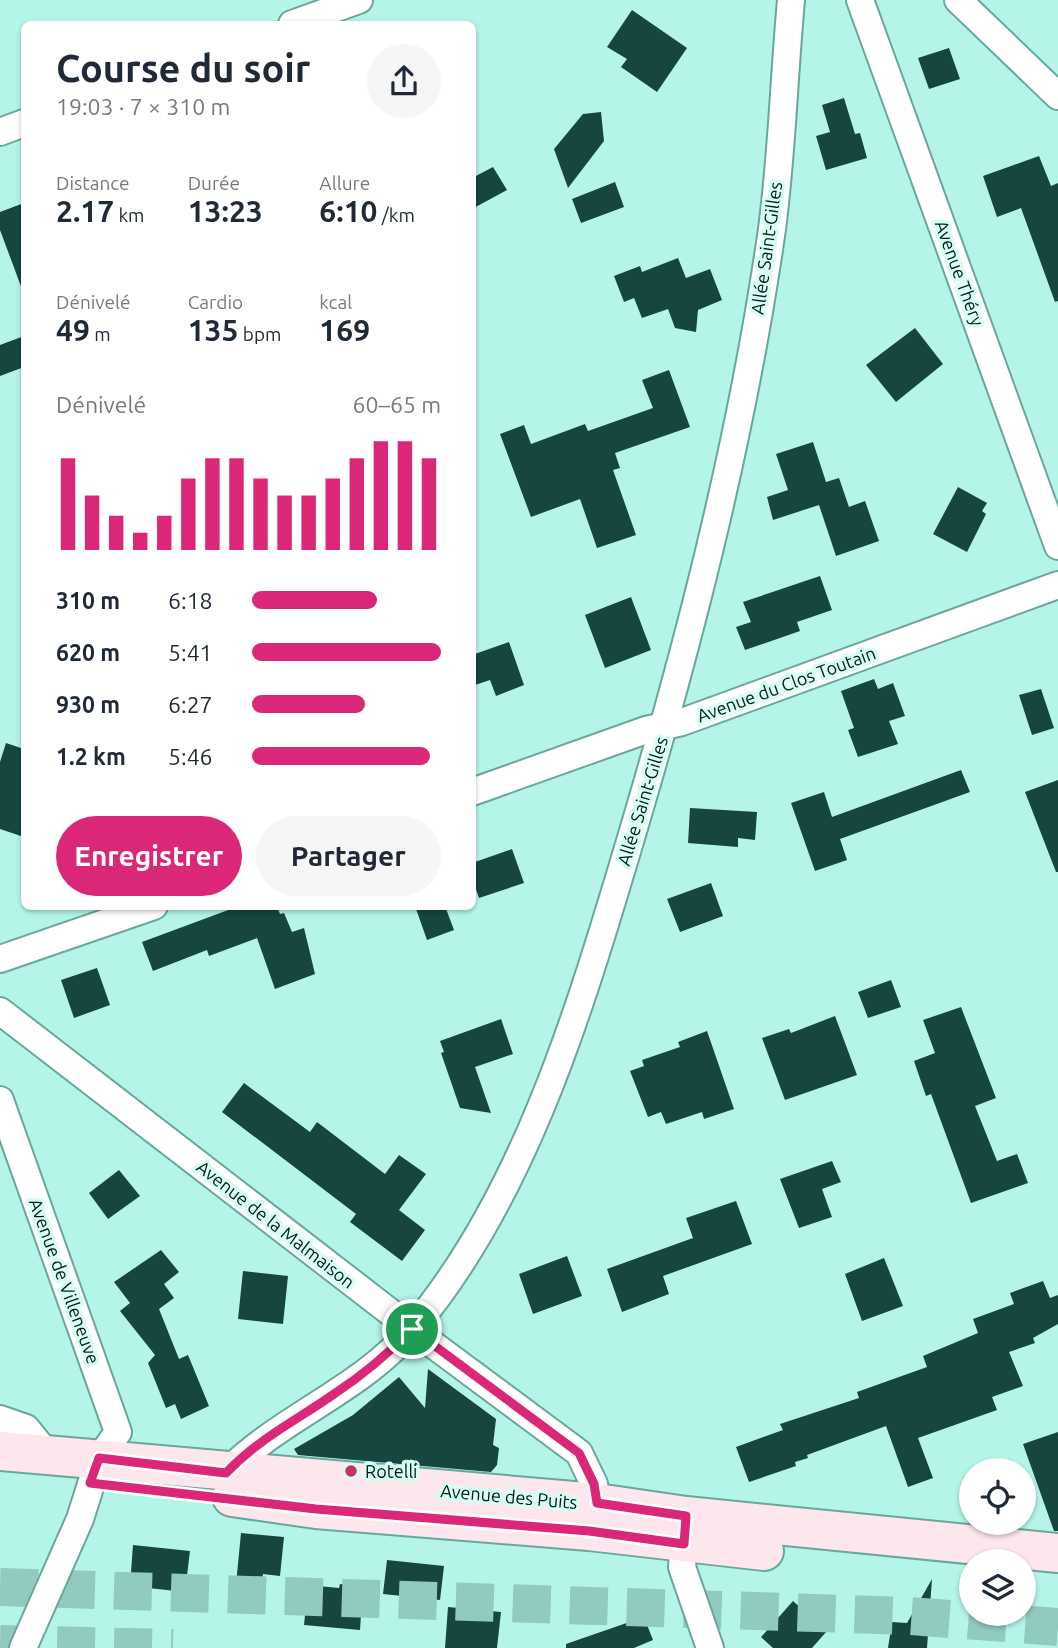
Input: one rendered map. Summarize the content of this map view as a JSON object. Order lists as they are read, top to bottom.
{
  "streets": {
    "street": [
      "Allée Saint-Gilles",
      "Avenue Théry",
      "Avenue du Clos Toutain",
      "Avenue de la Malmaison",
      "Avenue de Villeneuve",
      "Avenue des Puits"
    ]
  },
  "crossings": [
    ["Allée Saint-Gilles", "Avenue du Clos Toutain"],
    ["Allée Saint-Gilles", "Avenue de la Malmaison"],
    ["Allée Saint-Gilles", "Avenue des Puits"],
    ["Avenue de la Malmaison", "Avenue des Puits"],
    ["Avenue de Villeneuve", "Avenue des Puits"]
  ],
  "places": ["Rotelli"],
  "page": {
    "heading": ["Course du soir", "19:03 · 7 × 310 m"],
    "stats": [
      ["Distance", "2.17 km"],
      ["Durée", "13:23"],
      ["Allure", "6:10 /km"],
      ["Dénivelé", "49 m"],
      ["Cardio", "135 bpm"],
      ["kcal", "169"]
    ],
    "chart": ["Dénivelé", "60–65 m"],
    "list": [
      {
        "name": "310 m",
        "note": "6:18"
      },
      {
        "name": "620 m",
        "note": "5:41"
      },
      {
        "name": "930 m",
        "note": "6:27"
      },
      {
        "name": "1.2 km",
        "note": "5:46"
      }
    ],
    "buttons": ["Enregistrer", "Partager"]
  }
}
